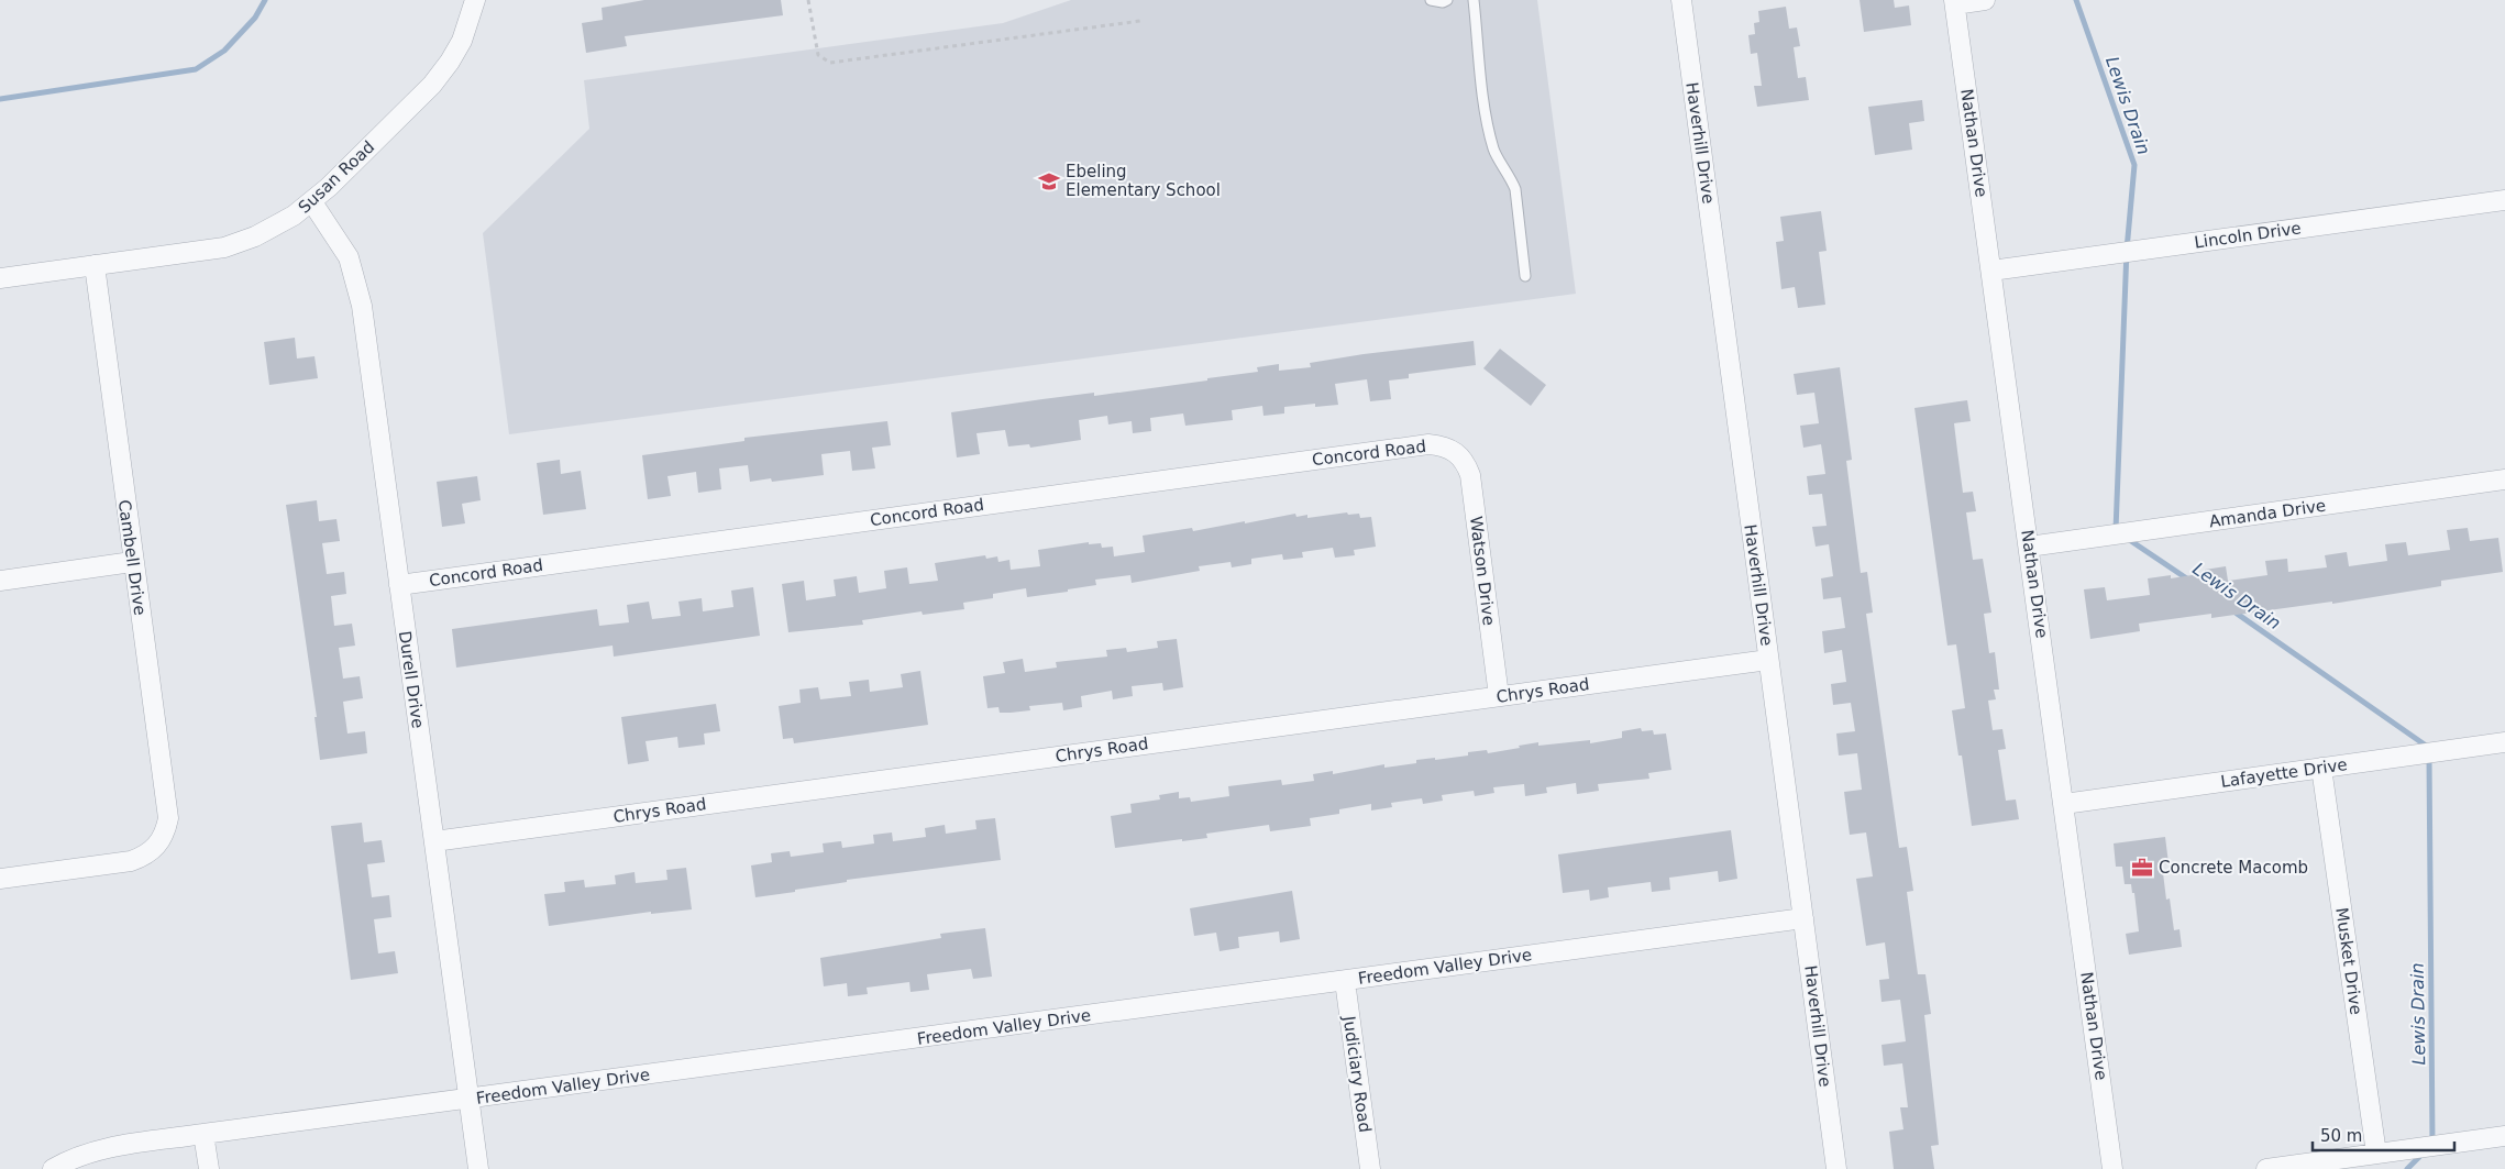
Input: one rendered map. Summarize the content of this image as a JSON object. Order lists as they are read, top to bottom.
{
  "streets": {
    "street": [
      "Haverhill Drive",
      "Nathan Drive",
      "Susan Road",
      "Lincoln Drive",
      "Concord Road",
      "Amanda Drive",
      "Cambell Drive",
      "Watson Drive",
      "Durell Drive",
      "Chrys Road",
      "Lafayette Drive",
      "Musket Drive",
      "Freedom Valley Drive",
      "Judiciary Road"
    ]
  },
  "crossings": [
    ["Haverhill Drive", "Chrys Road"],
    ["Haverhill Drive", "Freedom Valley Drive"],
    ["Nathan Drive", "Lincoln Drive"],
    ["Nathan Drive", "Amanda Drive"],
    ["Nathan Drive", "Lafayette Drive"],
    ["Susan Road", "Cambell Drive"],
    ["Susan Road", "Durell Drive"],
    ["Concord Road", "Watson Drive"],
    ["Concord Road", "Durell Drive"],
    ["Watson Drive", "Chrys Road"],
    ["Durell Drive", "Chrys Road"],
    ["Durell Drive", "Freedom Valley Drive"],
    ["Lafayette Drive", "Musket Drive"],
    ["Freedom Valley Drive", "Judiciary Road"]
  ],
  "water": ["Lewis Drain"],
  "places": {
    "school or university": ["Ebeling Elementary School"],
    "office": ["Concrete Macomb"]
  },
  "scale_bar": "50 m"
}
